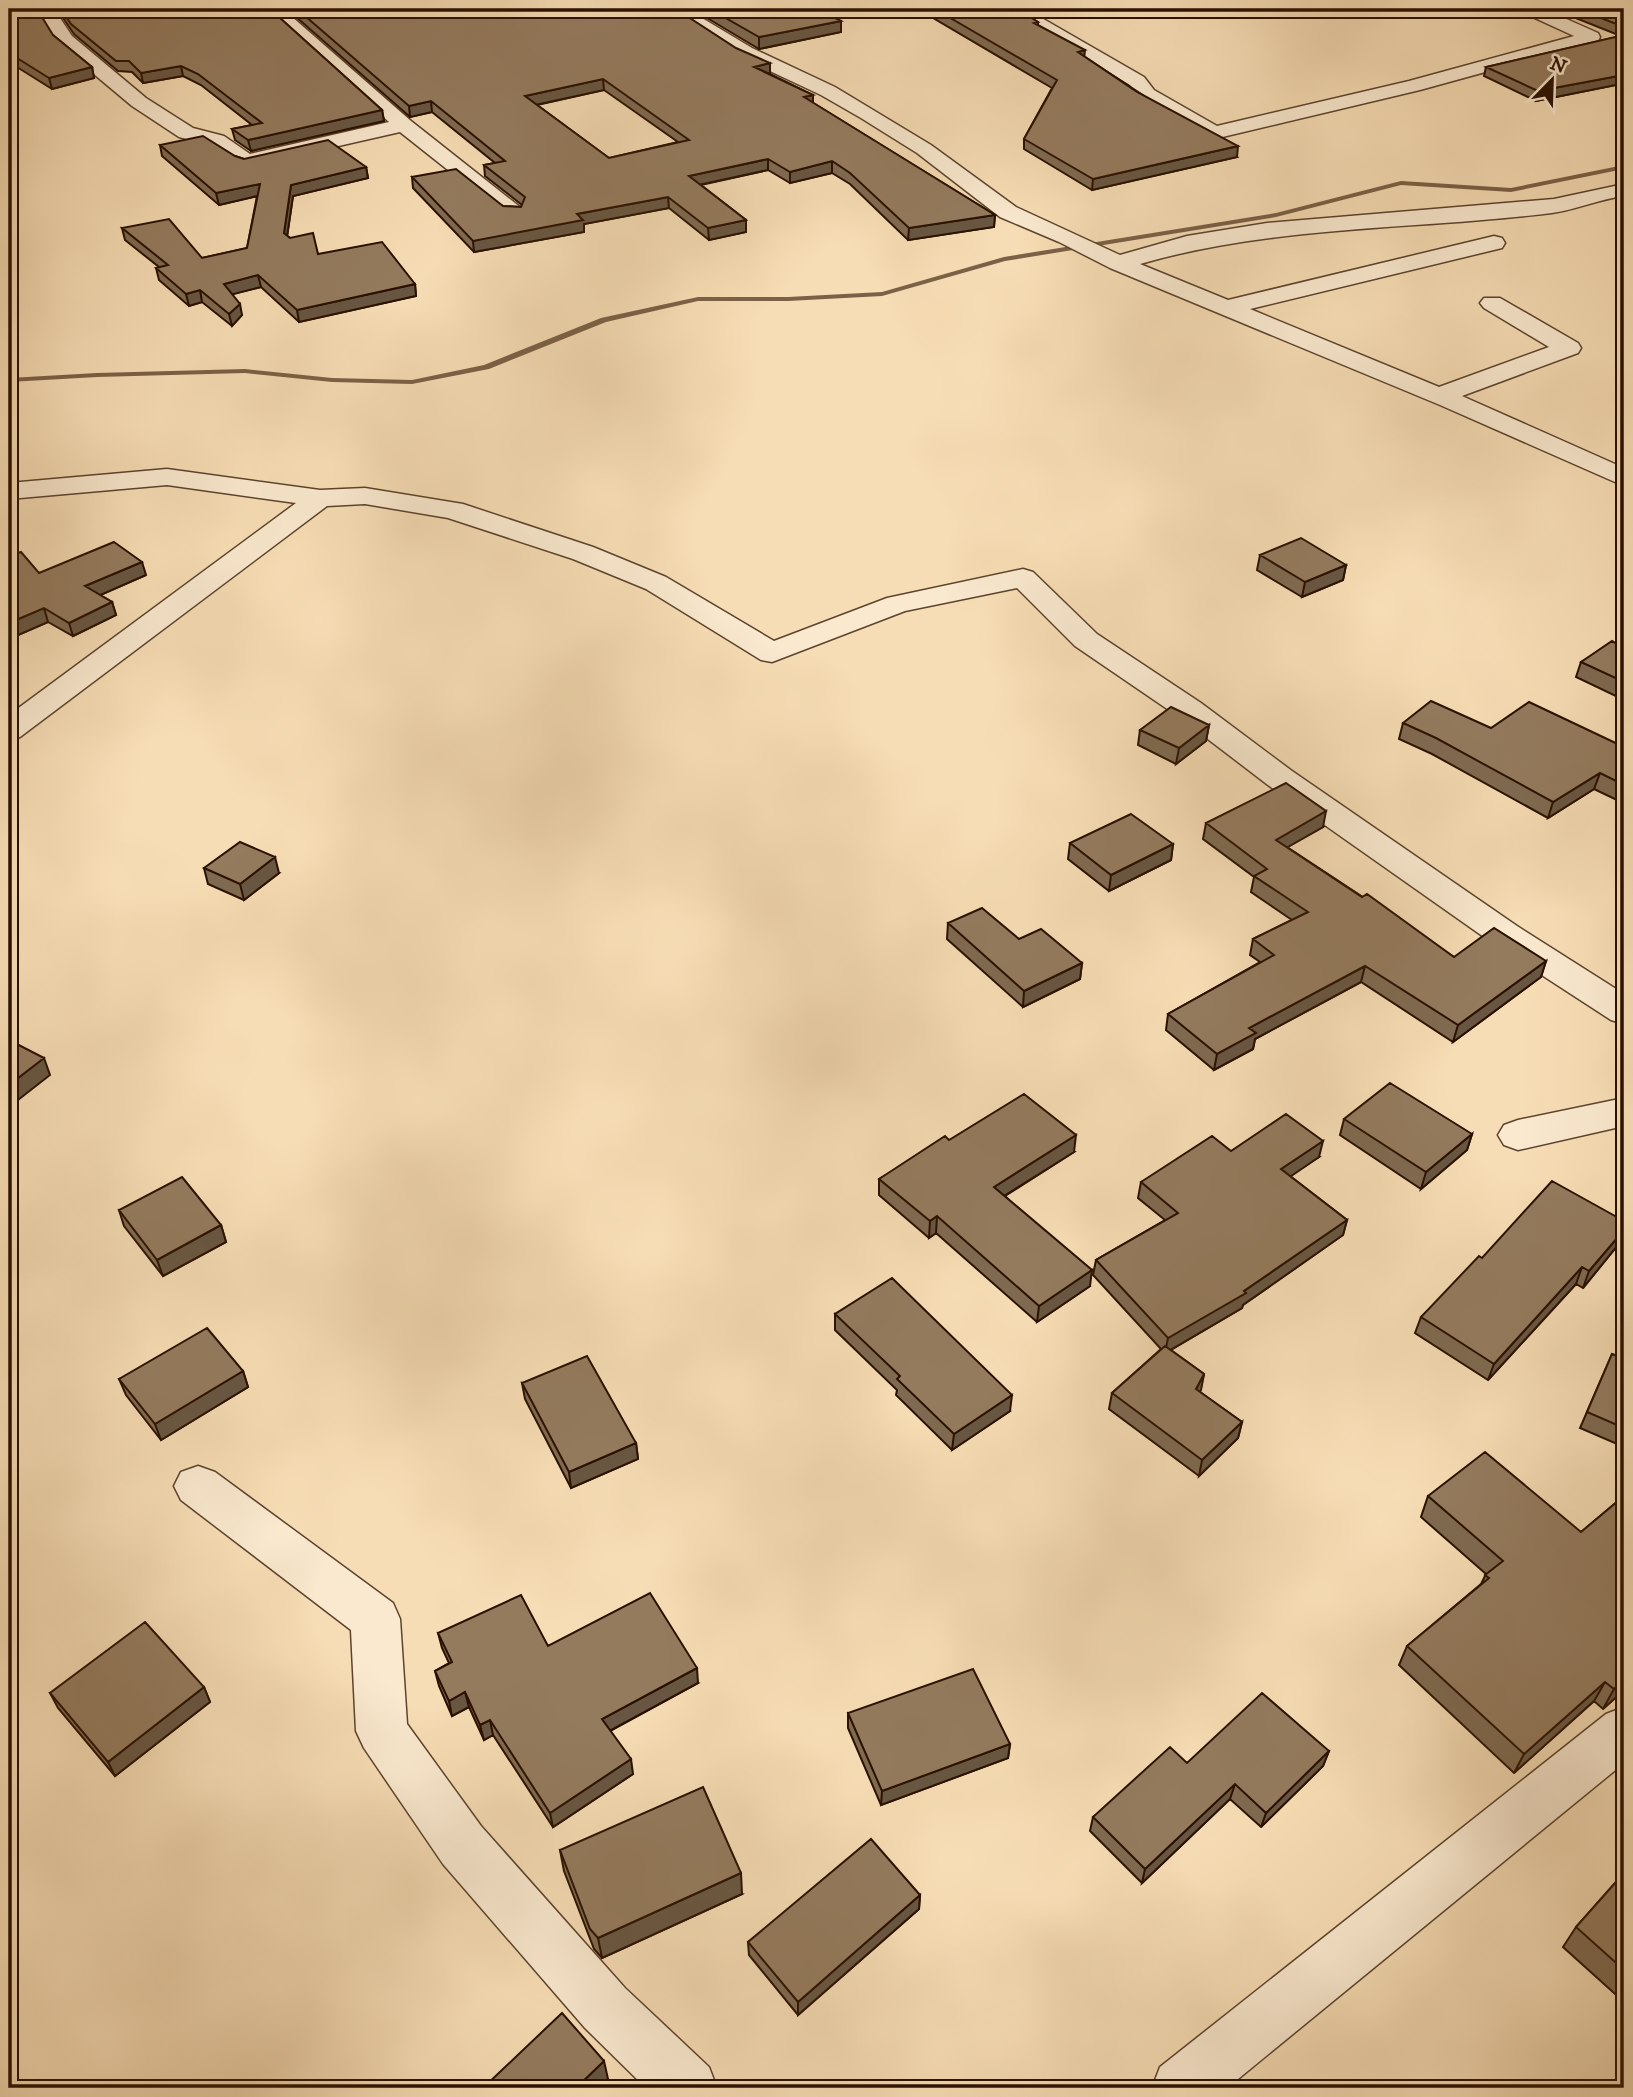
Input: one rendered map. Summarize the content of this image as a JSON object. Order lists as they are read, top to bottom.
{
  "north": "top right"
}
